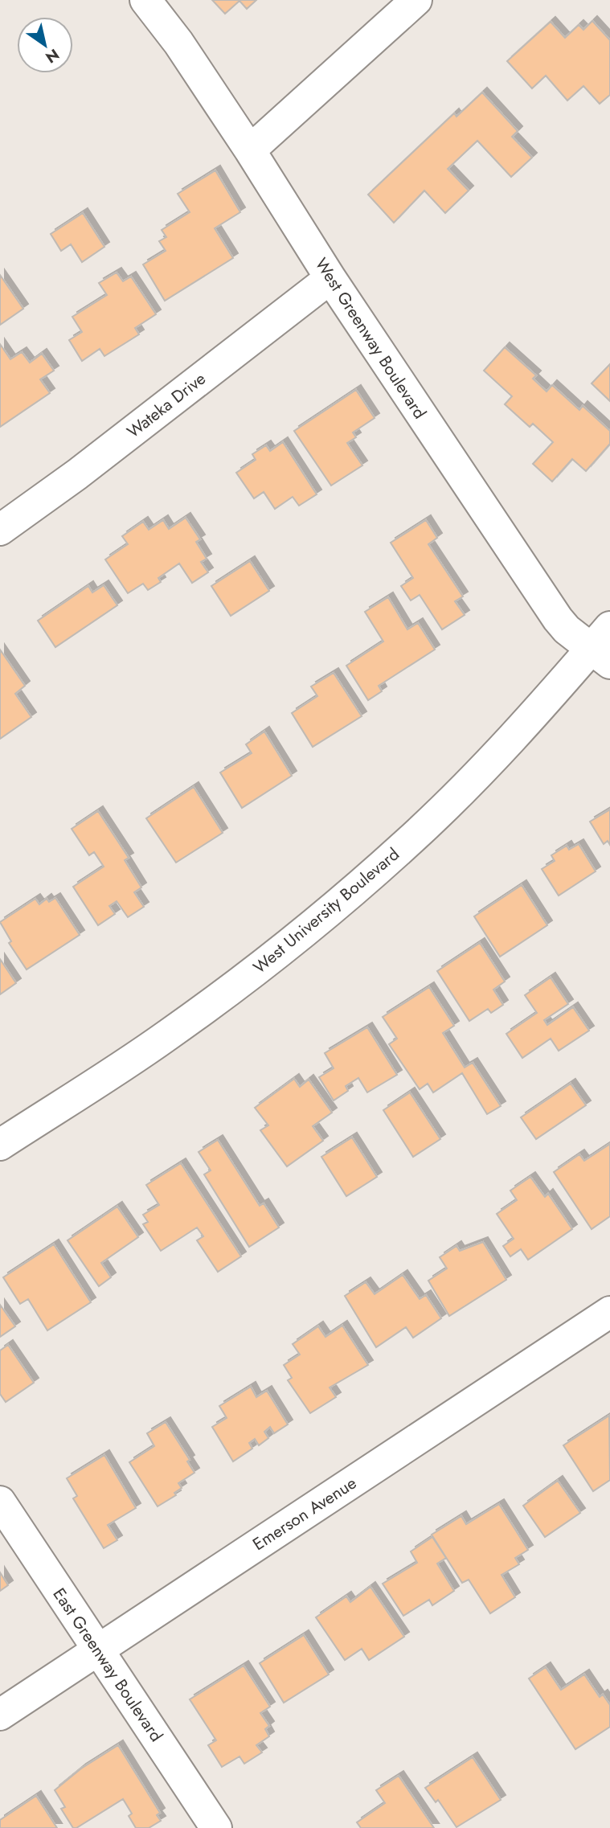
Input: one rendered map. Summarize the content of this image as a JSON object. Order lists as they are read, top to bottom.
{
  "streets": {
    "street": [
      "West Greenway Boulevard",
      "Wateka Drive",
      "West University Boulevard",
      "Emerson Avenue",
      "East Greenway Boulevard"
    ]
  },
  "crossings": [
    ["West Greenway Boulevard", "Wateka Drive"],
    ["West Greenway Boulevard", "West University Boulevard"],
    ["Emerson Avenue", "East Greenway Boulevard"]
  ],
  "north": "bottom right"
}
